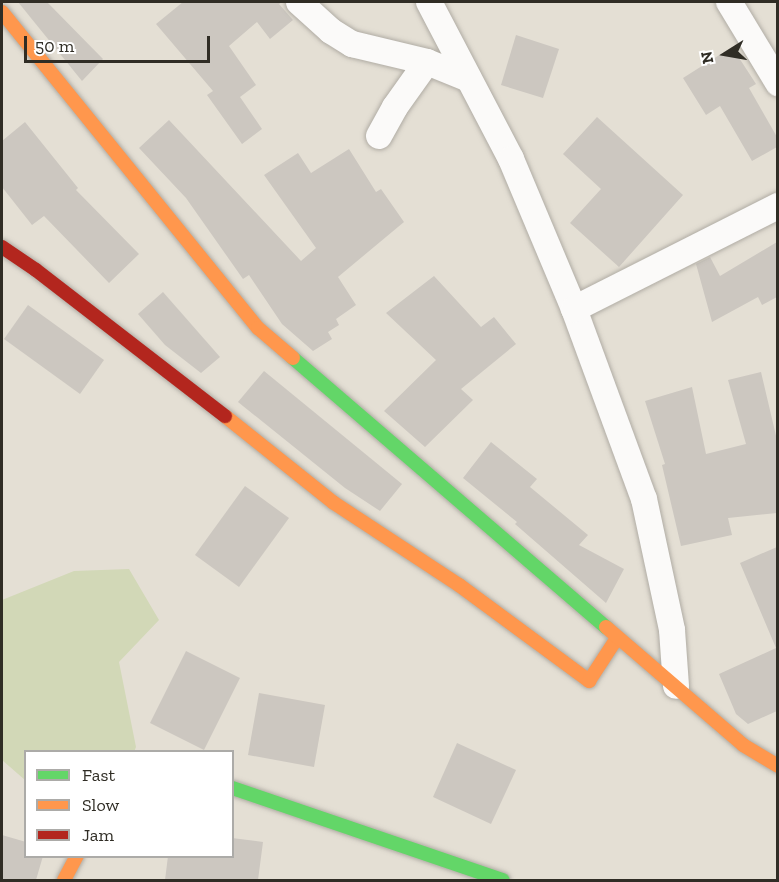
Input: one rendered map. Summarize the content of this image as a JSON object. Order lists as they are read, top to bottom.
{
  "legend": ["Fast", "Slow", "Jam"],
  "scale_bar": "50 m",
  "north": "left"
}
